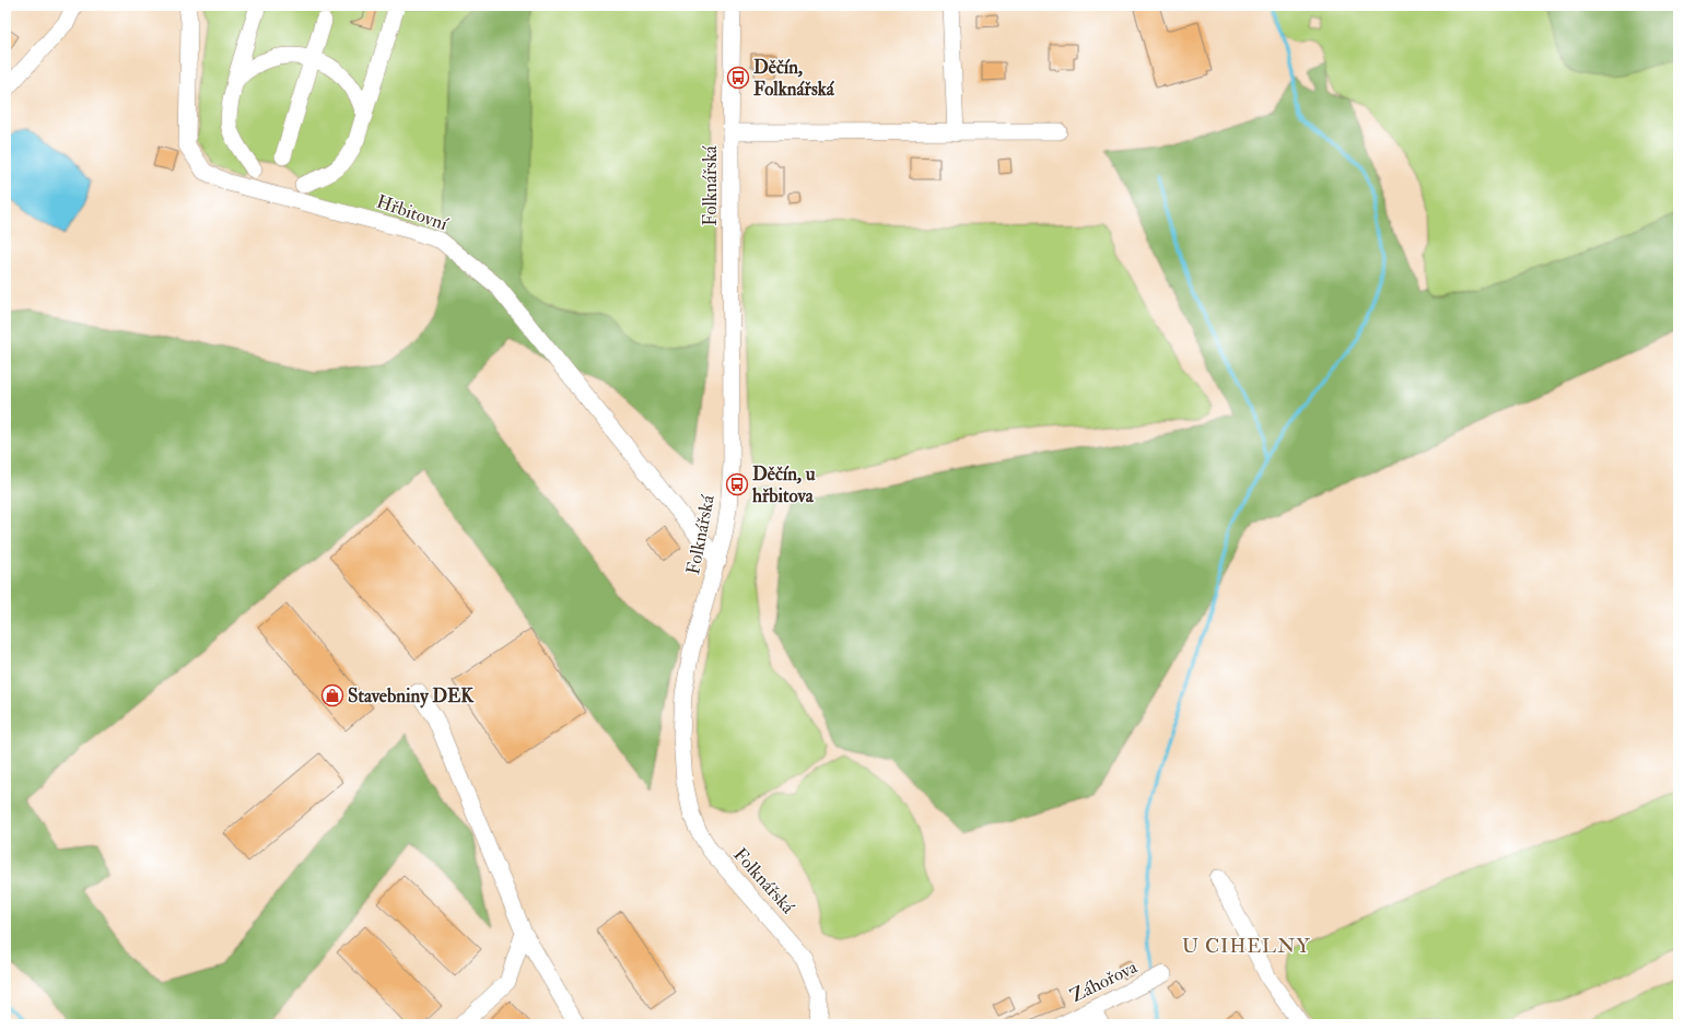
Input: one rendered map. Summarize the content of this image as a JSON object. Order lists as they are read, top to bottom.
{
  "streets": {
    "street": ["Folknářská", "Hřbitovní", "Záhořova"]
  },
  "crossings": [
    ["Folknářská", "Hřbitovní"]
  ],
  "districts": ["U CIHELNY"],
  "places": {
    "bus stop": ["Děčín, Folknářská", "Děčín, u hřbitova"],
    "shop": ["Stavebniny DEK"]
  }
}
